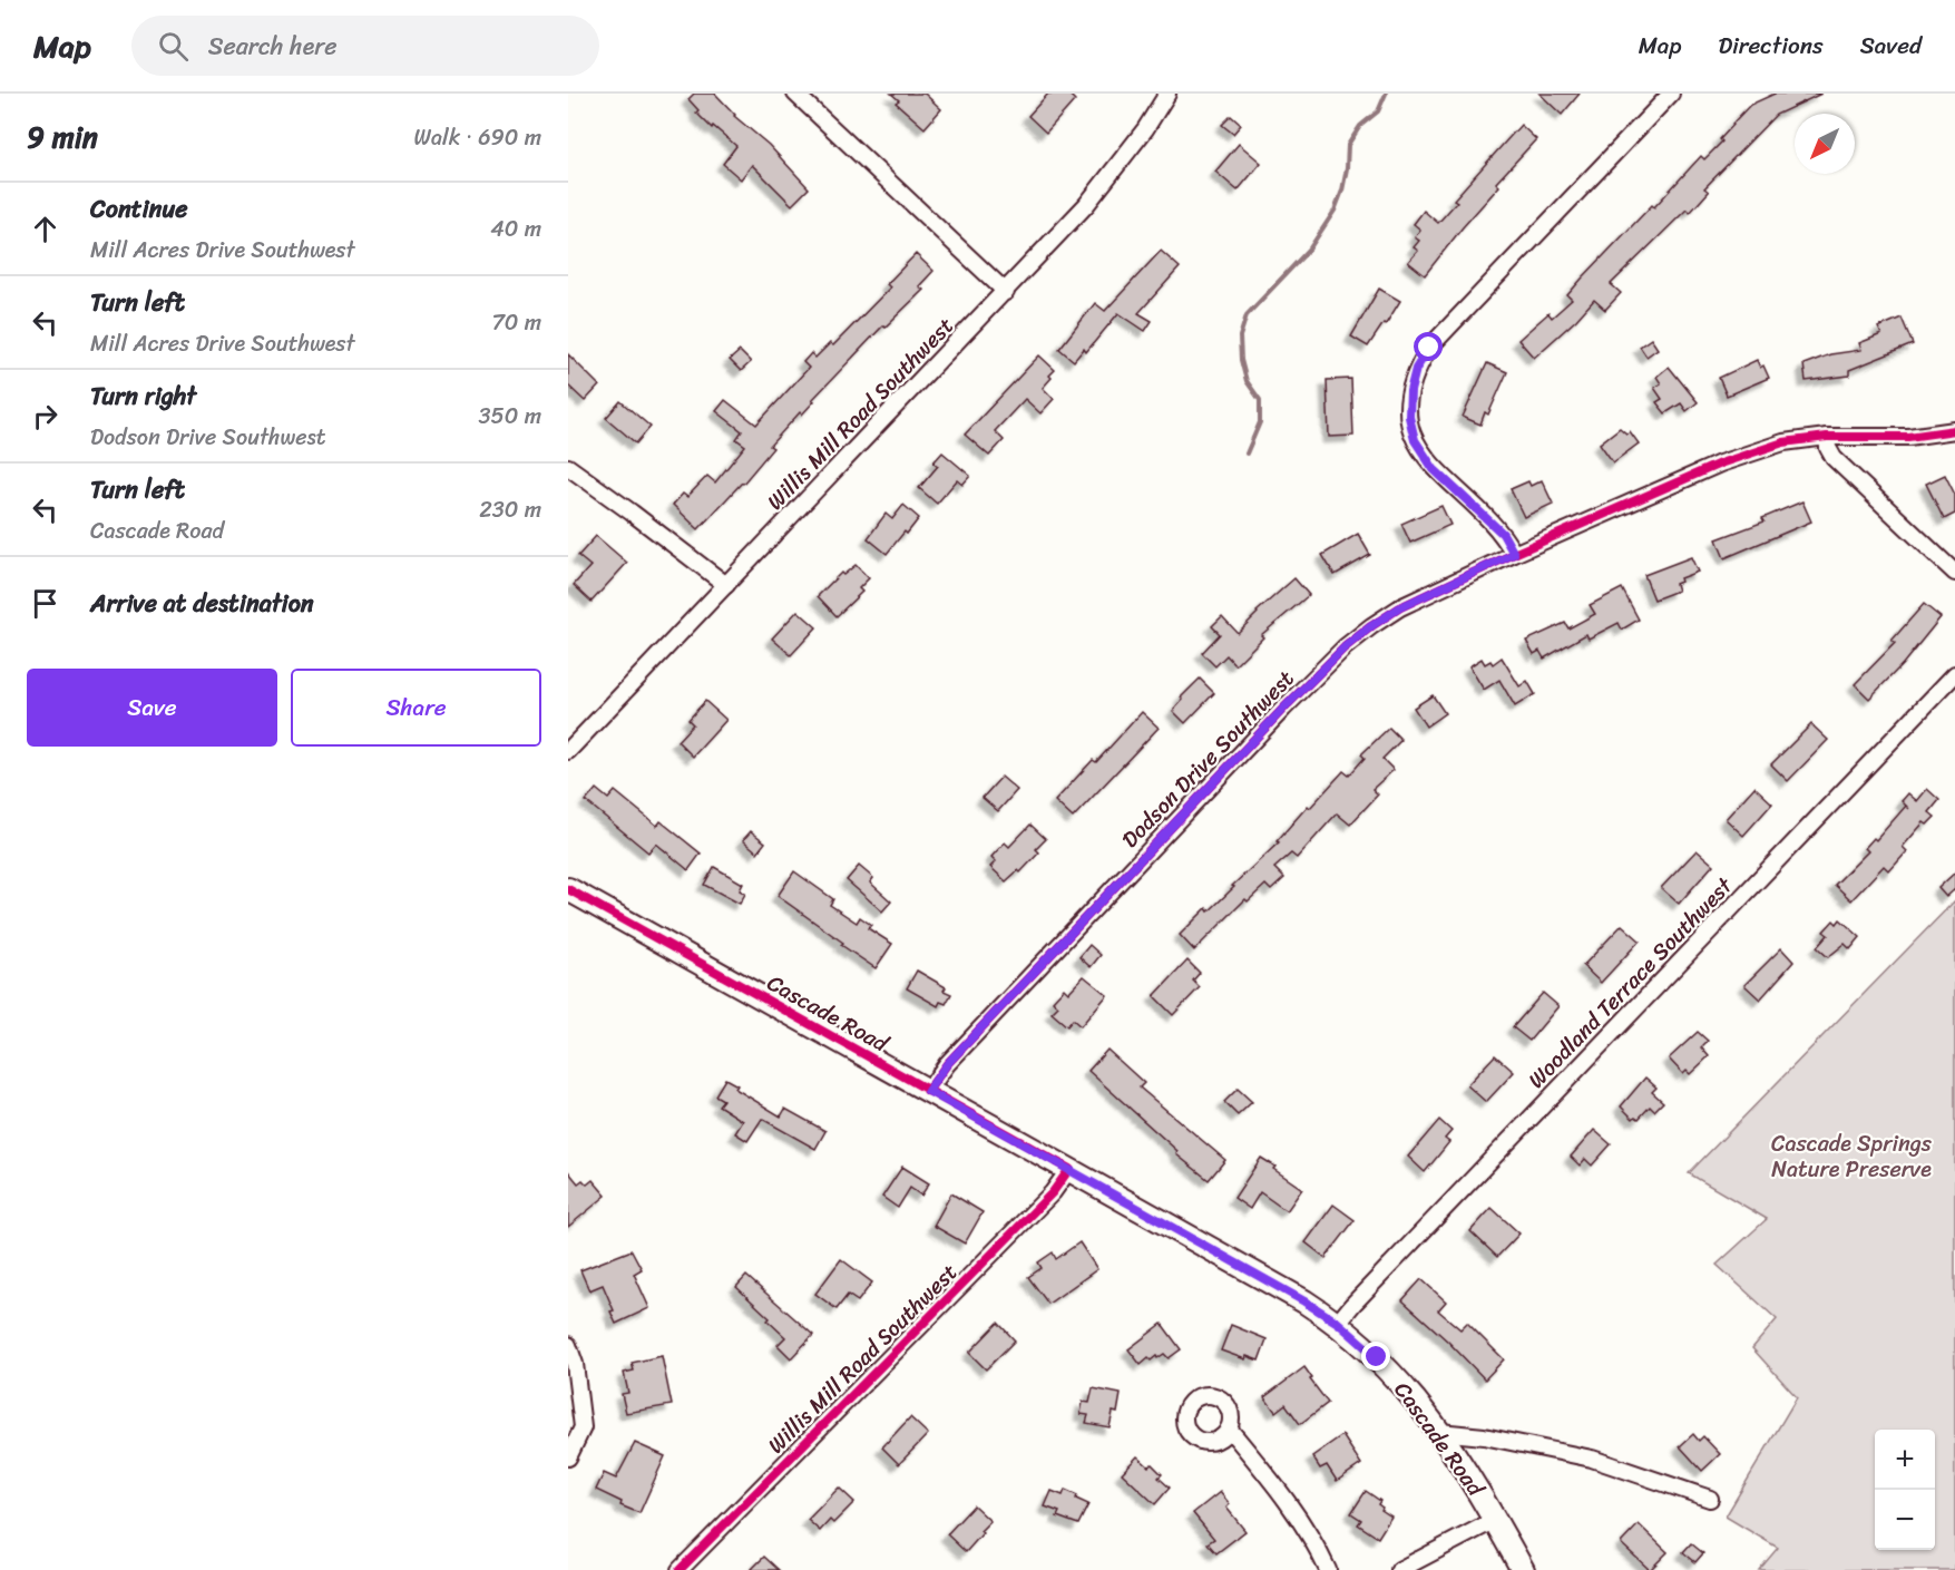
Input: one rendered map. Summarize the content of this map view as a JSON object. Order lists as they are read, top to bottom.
{
  "streets": {
    "main road": ["Cascade Road"],
    "street": ["Willis Mill Road Southwest", "Dodson Drive Southwest", "Woodland Terrace Southwest"]
  },
  "crossings": [
    ["Willis Mill Road Southwest", "Cascade Road"],
    ["Dodson Drive Southwest", "Cascade Road"],
    ["Woodland Terrace Southwest", "Cascade Road"]
  ],
  "parks": ["Cascade Springs Nature Preserve"],
  "north": "bottom left",
  "page": {
    "header": "Map",
    "search": "Search here",
    "nav": ["Map", "Directions", "Saved"],
    "heading": ["9 min", "Walk · 690 m"],
    "list": [
      ["Continue", "Mill Acres Drive Southwest", "40 m"],
      ["Turn left", "Mill Acres Drive Southwest", "70 m"],
      ["Turn right", "Dodson Drive Southwest", "350 m"],
      ["Turn left", "Cascade Road", "230 m"],
      "Arrive at destination"
    ],
    "buttons": ["Save", "Share"],
    "map_buttons": ["+", "−"]
  }
}
